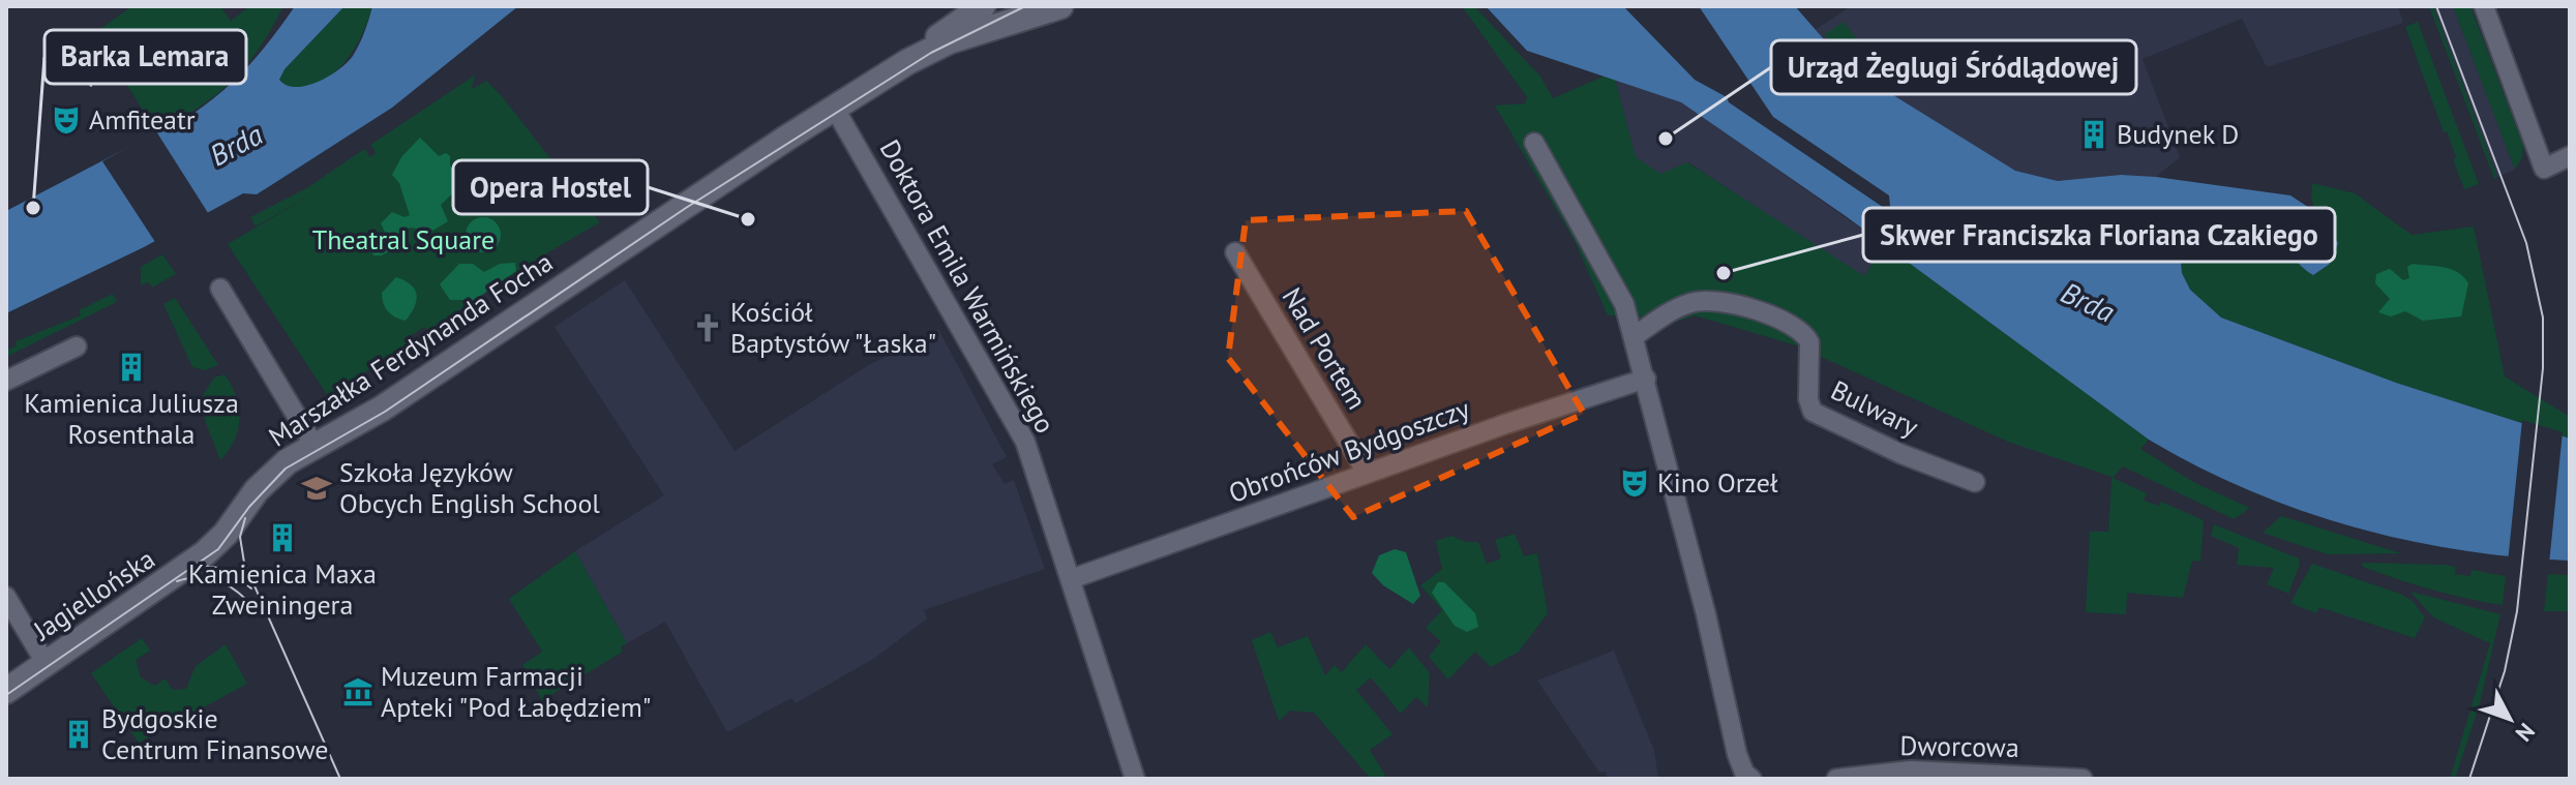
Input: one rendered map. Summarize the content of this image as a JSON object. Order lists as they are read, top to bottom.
{
  "streets": {
    "street": [
      "Doktora Emila Warmińskiego",
      "Nad Portem",
      "Marszałka Ferdynanda Focha",
      "Bulwary",
      "Obrońców Bydgoszczy",
      "Jagiellońska",
      "Dworcowa"
    ]
  },
  "crossings": [
    ["Doktora Emila Warmińskiego", "Marszałka Ferdynanda Focha"],
    ["Doktora Emila Warmińskiego", "Obrońców Bydgoszczy"],
    ["Nad Portem", "Obrońców Bydgoszczy"],
    ["Marszałka Ferdynanda Focha", "Jagiellońska"]
  ],
  "water": ["Brda"],
  "parks": ["Theatral Square"],
  "places": {
    "theatre": ["Amfiteatr", "Kino Orzeł"],
    "building": [
      "Budynek D",
      "Kamienica Juliusza Rosenthala",
      "Kamienica Maxa Zweiningera",
      "Bydgoskie Centrum Finansowe"
    ],
    "other": [
      "Urząd Żeglugi Śródlądowej",
      "Barka Lemara",
      "Opera Hostel",
      "Skwer Franciszka Floriana Czakiego"
    ],
    "church": ["Kościół Baptystów \"Łaska\""],
    "school or university": ["Szkoła Języków Obcych English School"],
    "museum": ["Muzeum Farmacji Apteki \"Pod Łabędziem\""]
  },
  "north": "bottom right"
}
